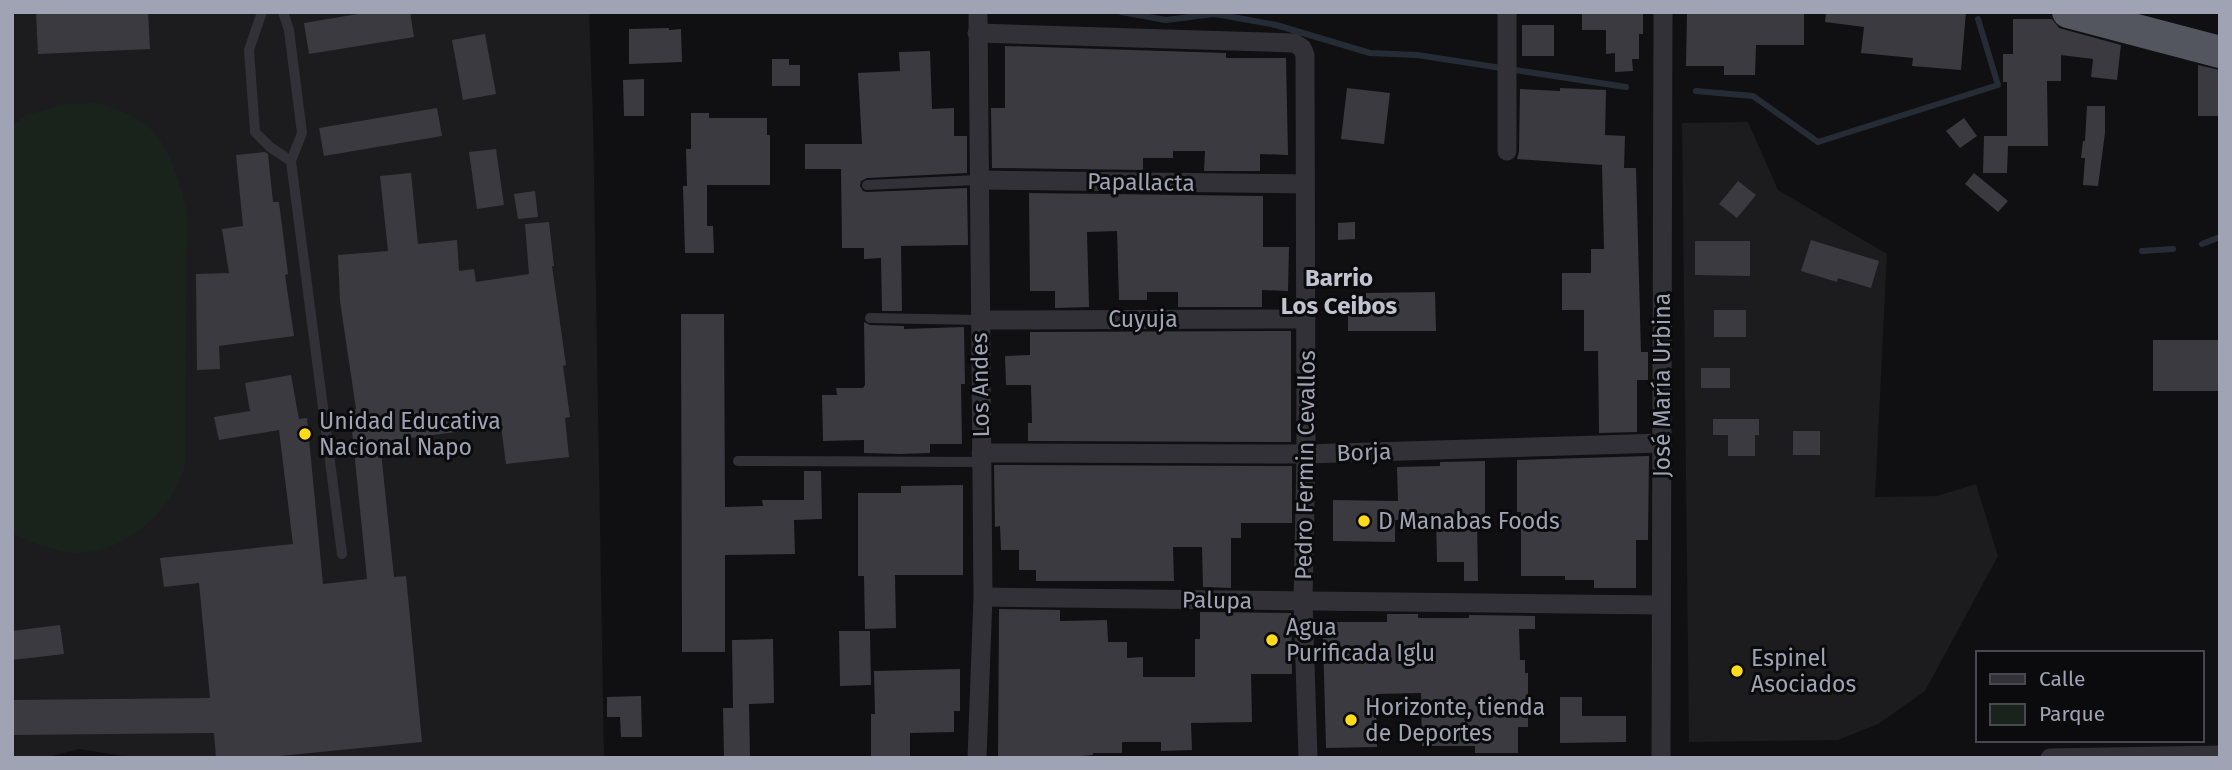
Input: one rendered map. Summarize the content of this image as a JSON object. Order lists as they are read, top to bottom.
{
  "streets": {
    "street": [
      "Papallacta",
      "Cuyuja",
      "Los Andes",
      "José María Urbina",
      "Borja",
      "Pedro Fermin Cevallos",
      "Palupa"
    ]
  },
  "crossings": [
    ["Papallacta", "Los Andes"],
    ["Papallacta", "Pedro Fermin Cevallos"],
    ["Cuyuja", "Los Andes"],
    ["Cuyuja", "Pedro Fermin Cevallos"],
    ["Los Andes", "Borja"],
    ["Los Andes", "Pedro Fermin Cevallos"],
    ["Los Andes", "Palupa"],
    ["José María Urbina", "Borja"],
    ["José María Urbina", "Palupa"],
    ["Borja", "Pedro Fermin Cevallos"],
    ["Pedro Fermin Cevallos", "Palupa"]
  ],
  "districts": ["Barrio Los Ceibos"],
  "places": [
    "Unidad Educativa Nacional Napo",
    "D Manabas Foods",
    "Agua Purificada Iglu",
    "Espinel Asociados",
    "Horizonte, tienda de Deportes"
  ],
  "legend": ["Calle", "Parque"]
}
